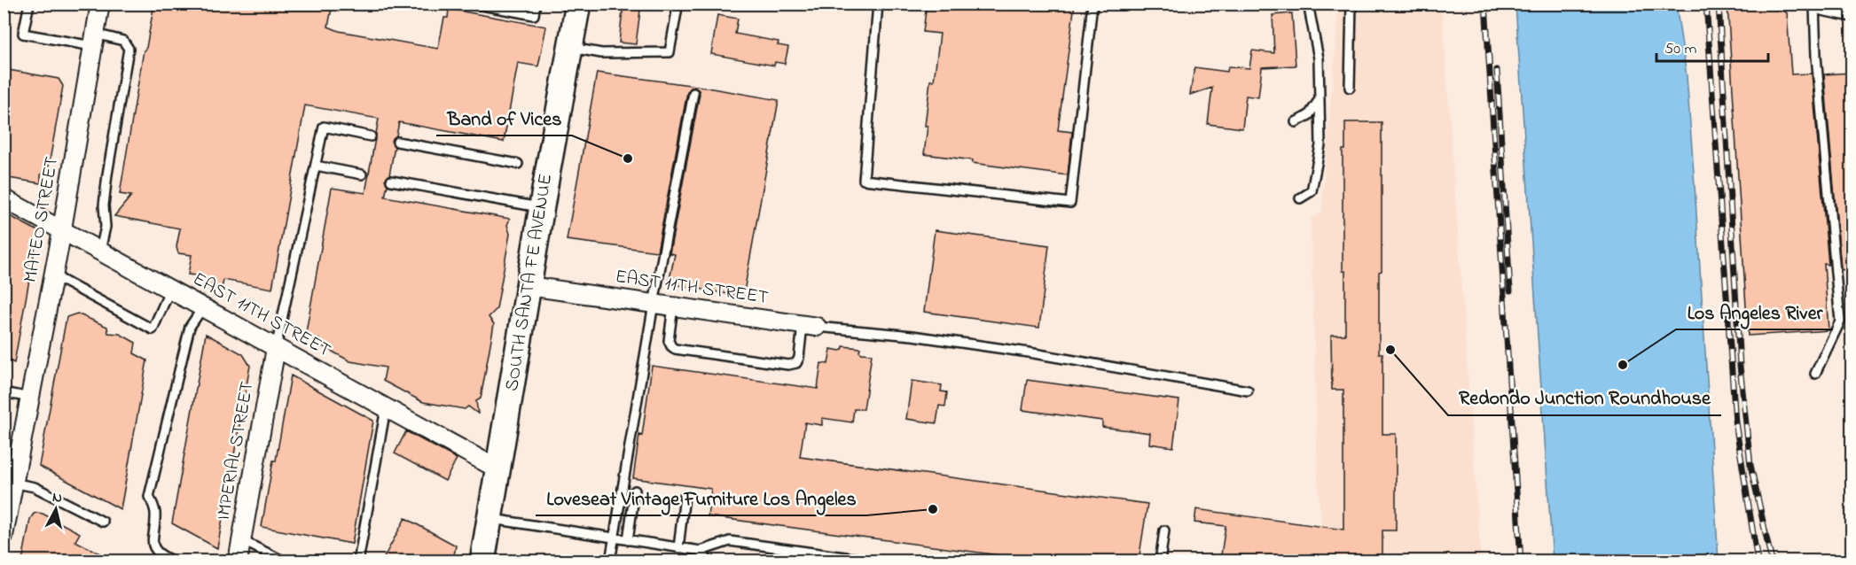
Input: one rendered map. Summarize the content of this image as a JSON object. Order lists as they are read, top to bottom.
{
  "streets": {
    "main road": ["SOUTH SANTA FE AVENUE"],
    "street": ["MATEO STREET", "EAST 11TH STREET", "IMPERIAL STREET"]
  },
  "crossings": [
    ["MATEO STREET", "EAST 11TH STREET"],
    ["SOUTH SANTA FE AVENUE", "EAST 11TH STREET"],
    ["EAST 11TH STREET", "IMPERIAL STREET"]
  ],
  "places": [
    "Band of Vices",
    "Redondo Junction Roundhouse",
    "Los Angeles River",
    "Loveseat Vintage Furniture Los Angeles"
  ],
  "scale_bar": "50 m",
  "north": "top"
}
